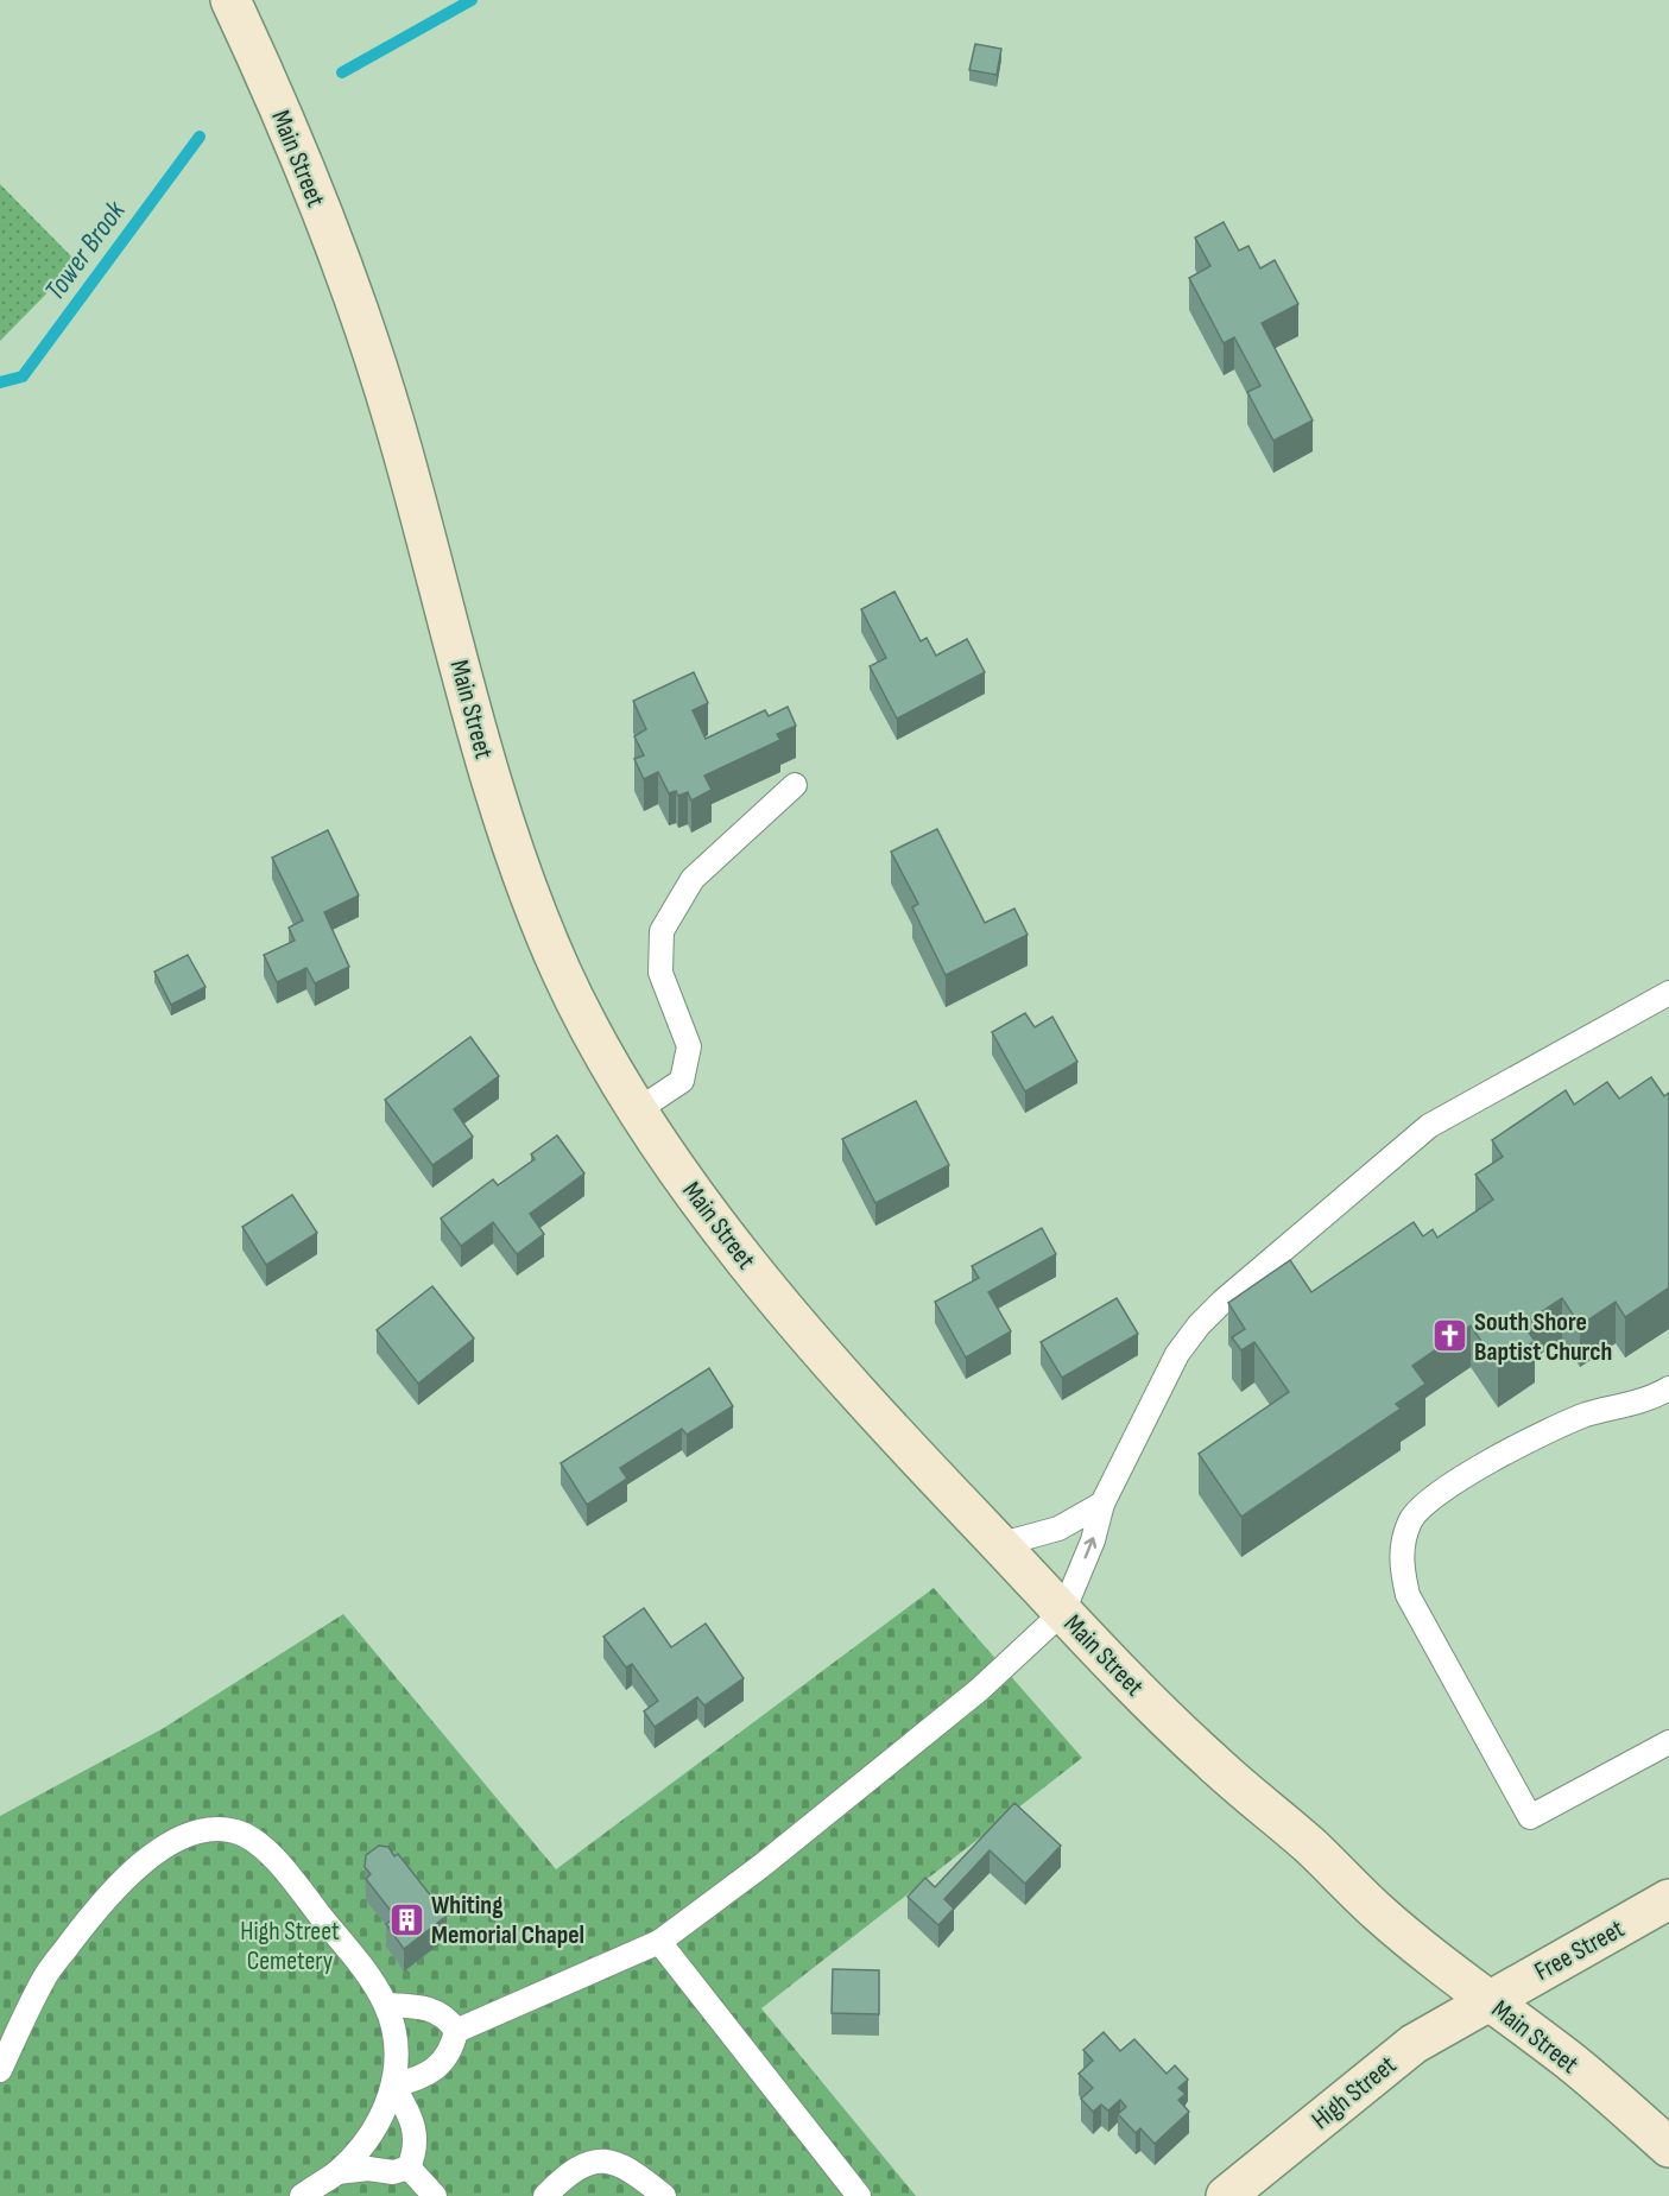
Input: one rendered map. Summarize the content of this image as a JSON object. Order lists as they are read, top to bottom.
{
  "streets": {
    "main road": ["Main Street", "Free Street", "High Street"]
  },
  "crossings": [
    ["Main Street", "Free Street"],
    ["Main Street", "High Street"],
    ["Free Street", "High Street"]
  ],
  "water": ["Tower Brook"],
  "parks": ["High Street Cemetery"],
  "places": {
    "church": ["South Shore Baptist Church"],
    "building": ["Whiting Memorial Chapel"]
  }
}
